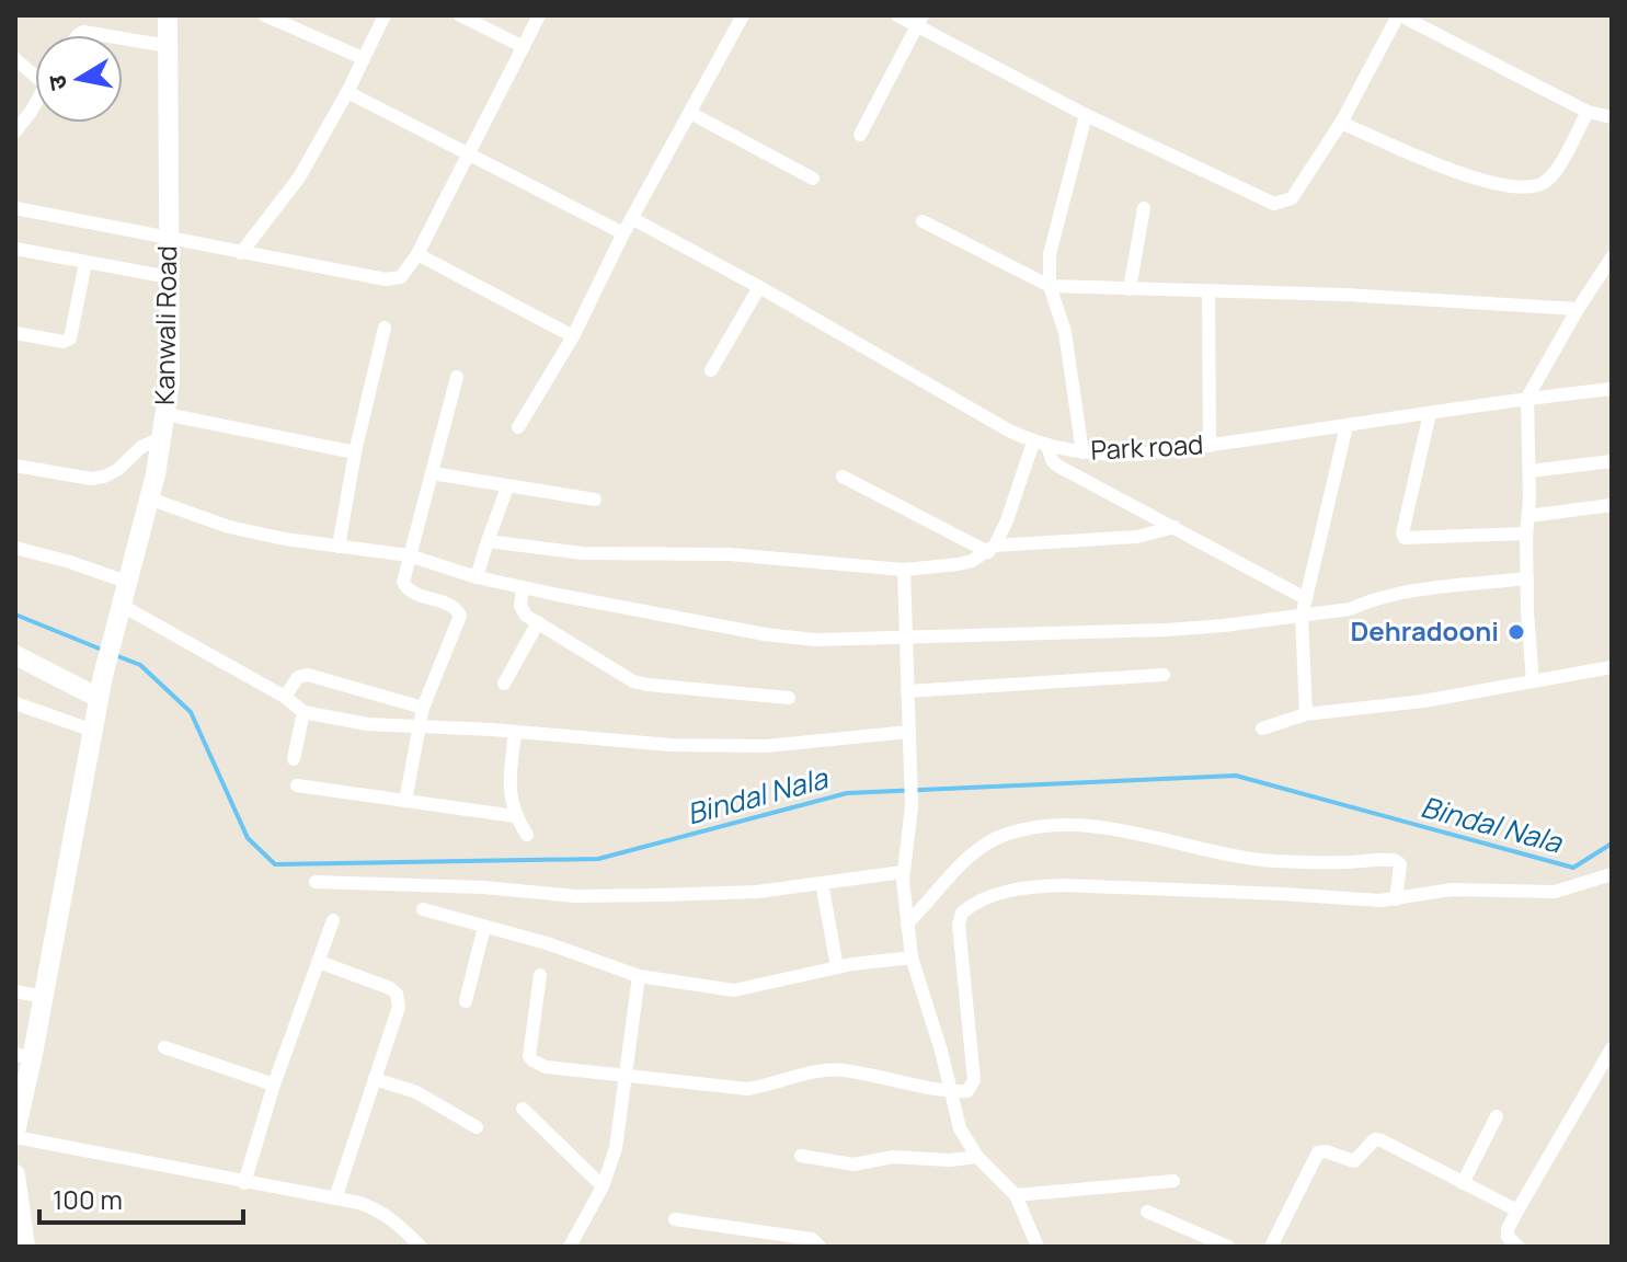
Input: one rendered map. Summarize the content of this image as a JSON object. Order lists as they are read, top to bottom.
{
  "streets": {
    "street": ["Kanwali Road", "Park road"]
  },
  "water": ["Bindal Nala"],
  "places": ["Dehradooni"],
  "scale_bar": "100 m",
  "north": "left"
}
